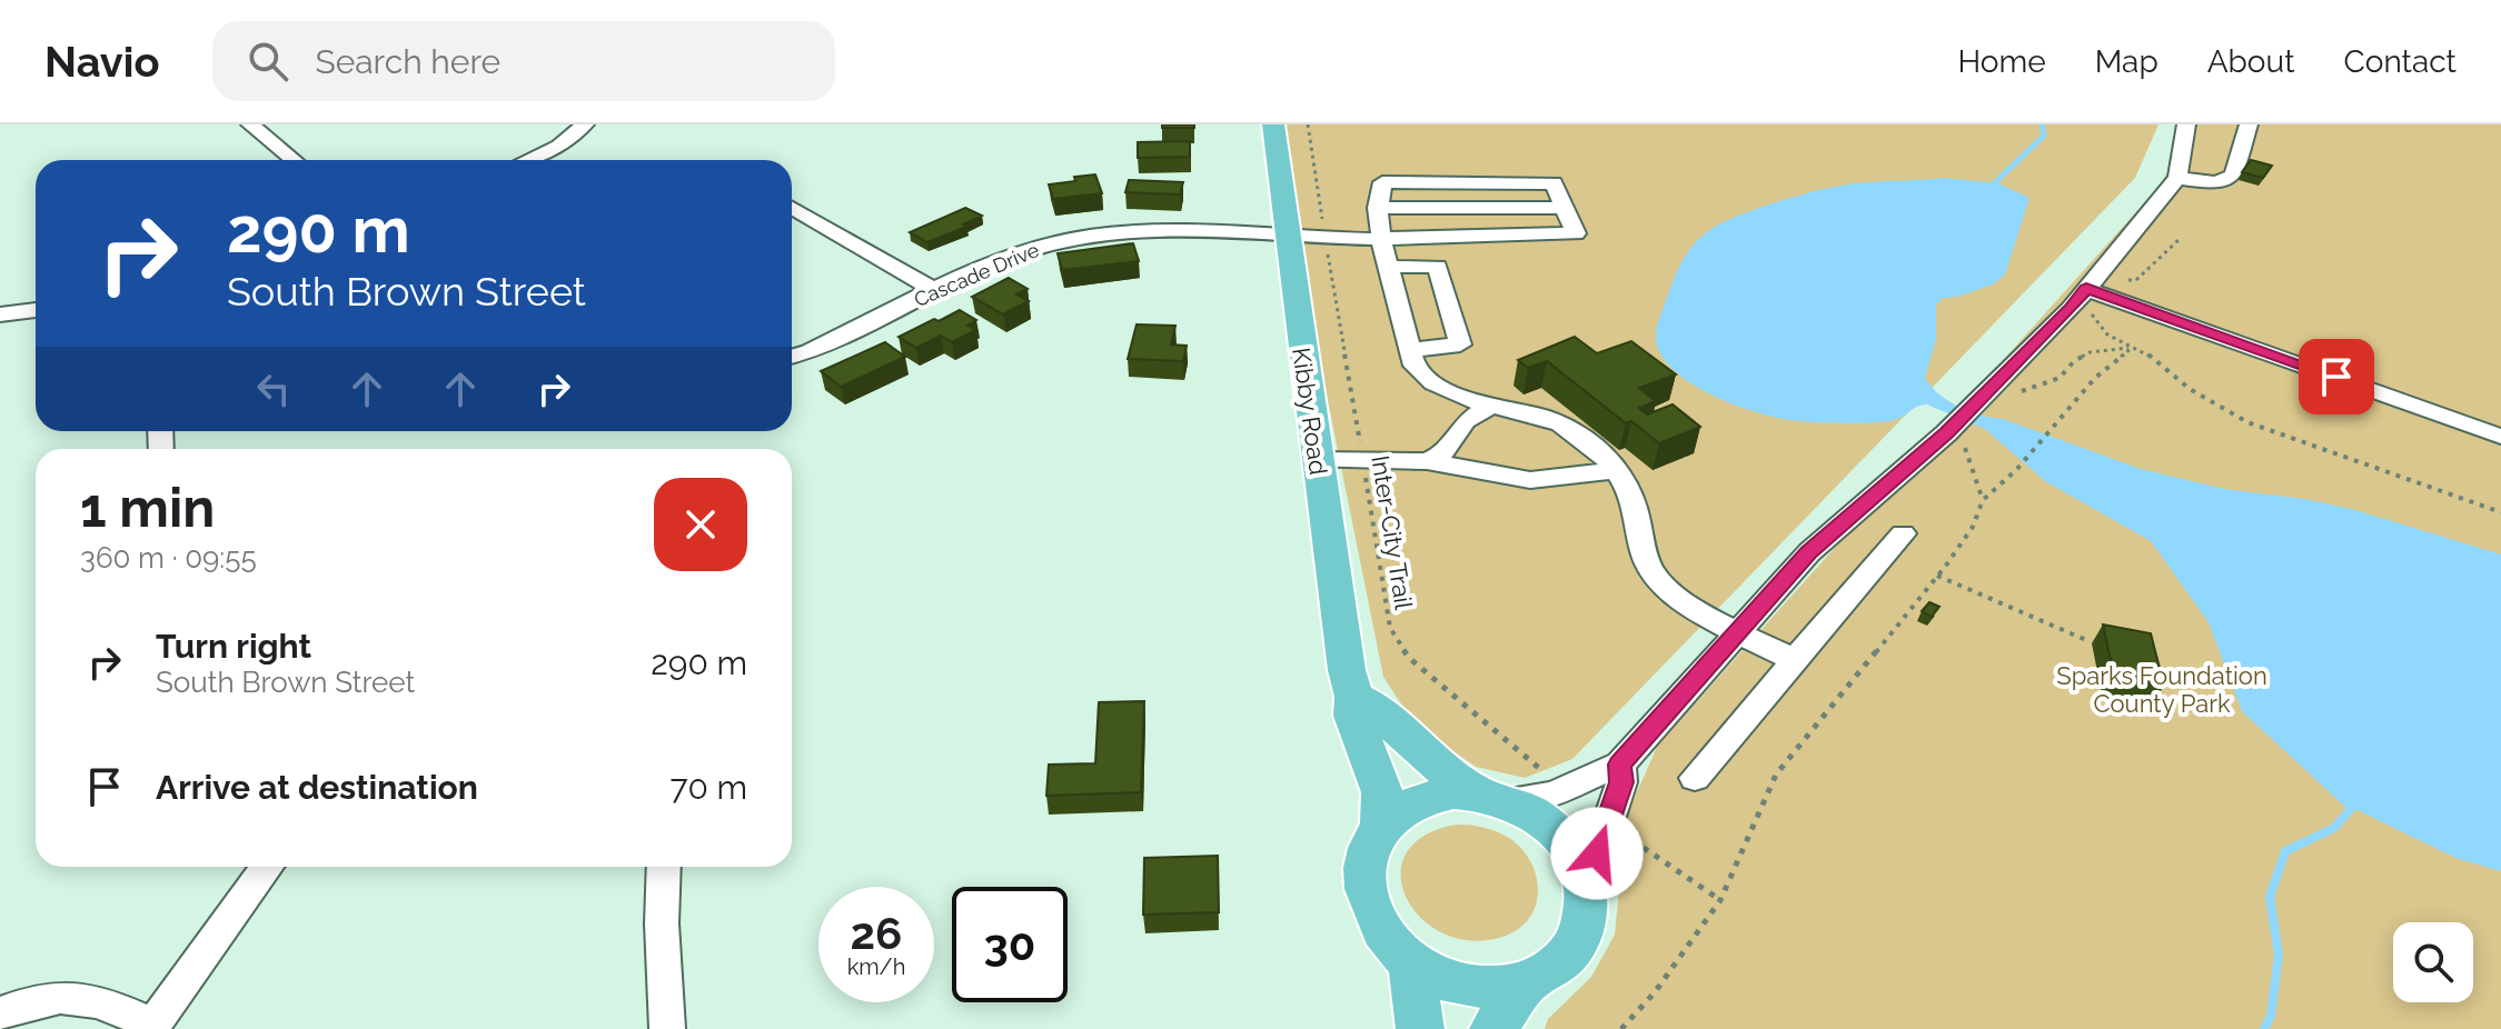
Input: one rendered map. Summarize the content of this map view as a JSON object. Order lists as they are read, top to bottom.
{
  "streets": {
    "main road": ["Kibby Road"],
    "street": ["Cascade Drive"],
    "path": ["Inter-City Trail"]
  },
  "crossings": [
    ["Cascade Drive", "Kibby Road"],
    ["Cascade Drive", "Inter-City Trail"]
  ],
  "parks": ["Sparks Foundation County Park"],
  "page": {
    "header": "Navio",
    "search": "Search here",
    "nav": [
      "Home",
      "Map",
      "About",
      "Contact"
    ],
    "turn": ["290 m", "South Brown Street"],
    "heading": ["1 min", "360 m · 09:55"],
    "list": [
      {
        "name": "Turn right",
        "note": "South Brown Street",
        "value": "290 m"
      },
      {
        "name": "Arrive at destination",
        "value": "70 m"
      }
    ],
    "speed": "26 km/h",
    "limit": "30"
  }
}
